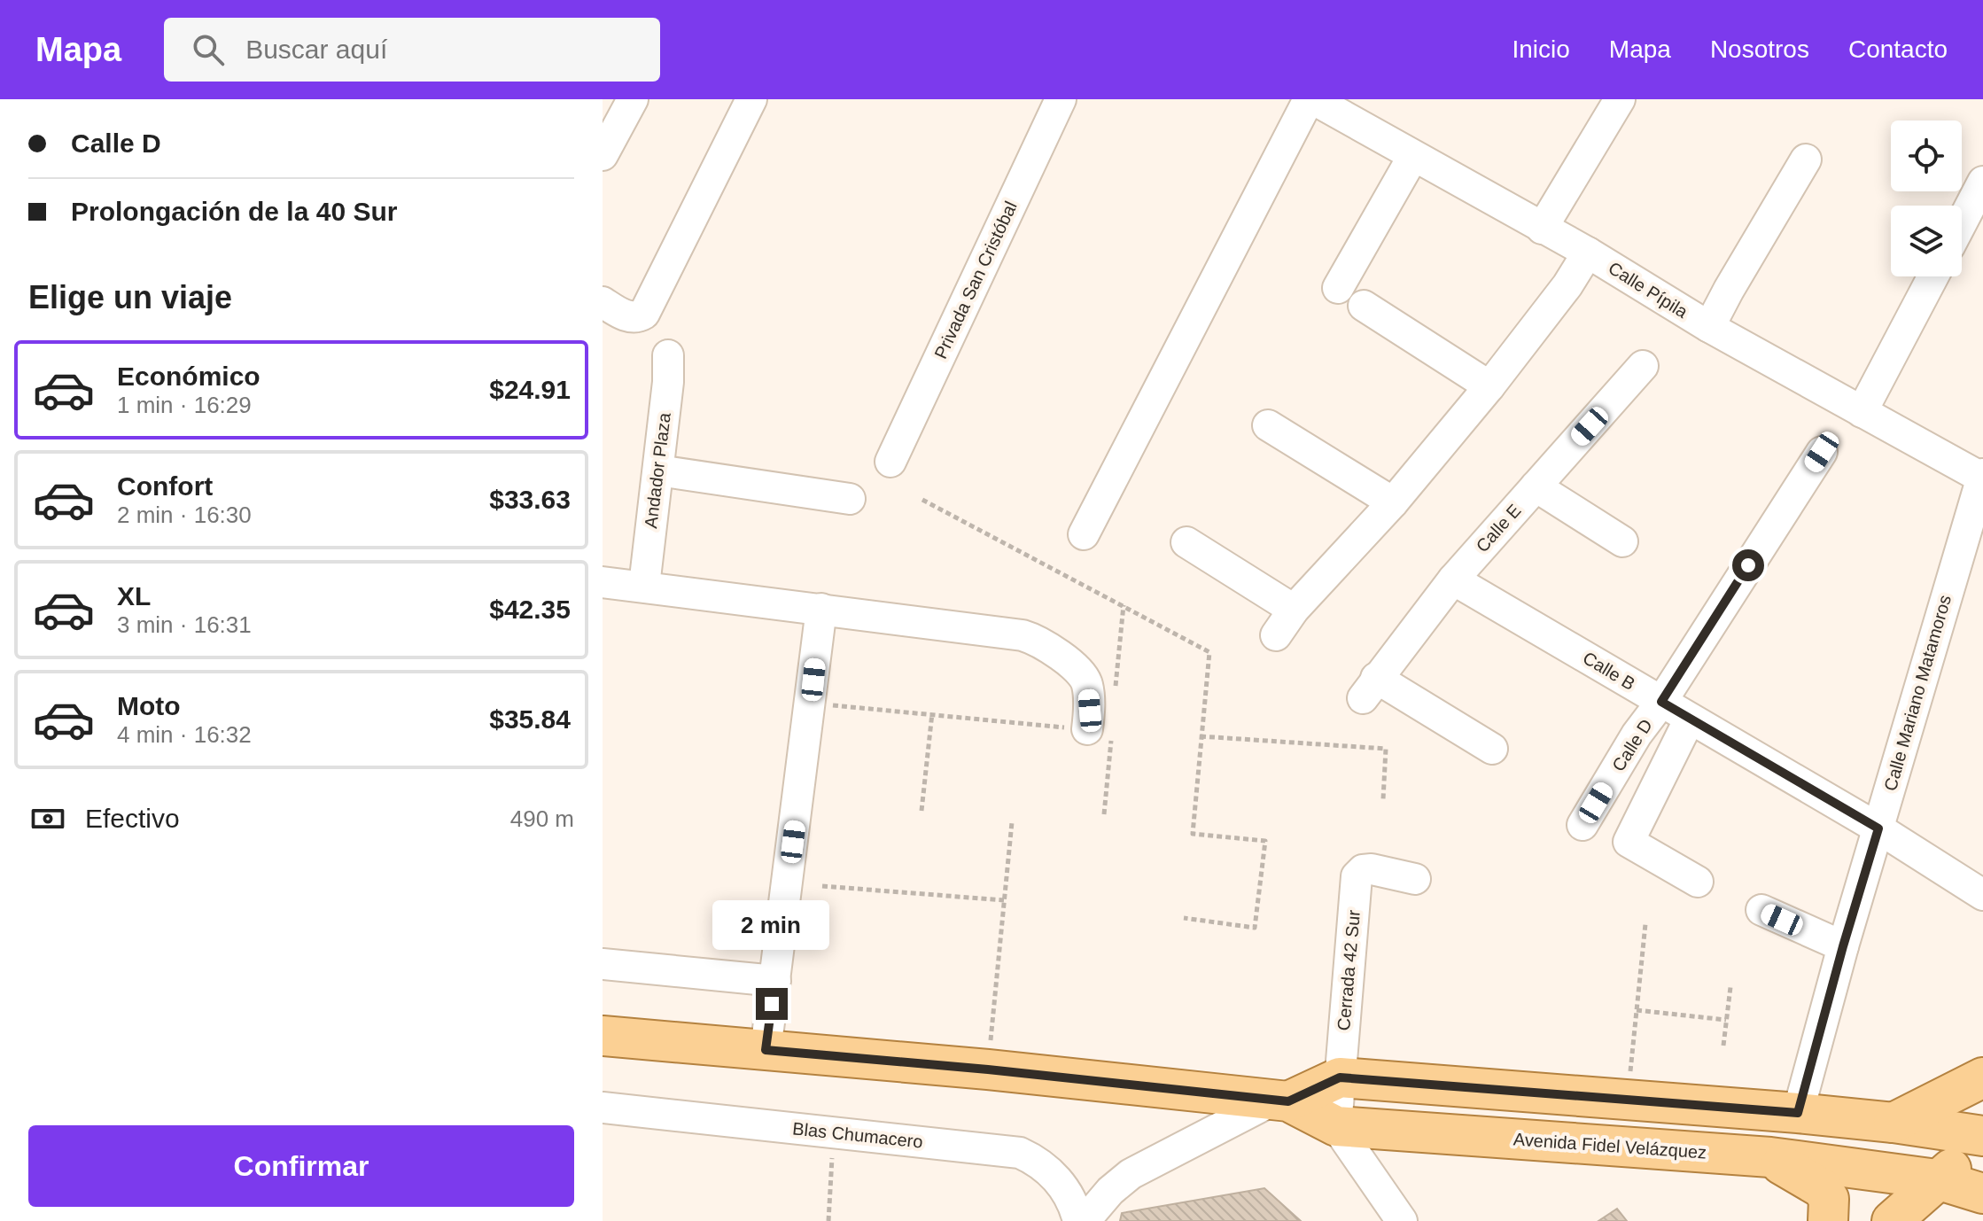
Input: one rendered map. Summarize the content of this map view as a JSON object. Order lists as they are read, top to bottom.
{
  "streets": {
    "main road": ["Avenida Fidel Velázquez"],
    "street": [
      "Privada San Cristóbal",
      "Calle Pípila",
      "Andador Plaza",
      "Calle E",
      "Calle B",
      "Calle Mariano Matamoros",
      "Calle D",
      "Cerrada 42 Sur",
      "Blas Chumacero"
    ]
  },
  "crossings": [
    ["Calle Pípila", "Calle Mariano Matamoros"],
    ["Calle E", "Calle B"],
    ["Calle B", "Calle Mariano Matamoros"],
    ["Calle B", "Calle D"],
    ["Cerrada 42 Sur", "Avenida Fidel Velázquez"]
  ],
  "page": {
    "header": "Mapa",
    "search": "Buscar aquí",
    "nav": [
      "Inicio",
      "Mapa",
      "Nosotros",
      "Contacto"
    ],
    "banner": ["Calle D", "Prolongación de la 40 Sur"],
    "heading": "Elige un viaje",
    "list": [
      {
        "name": "Económico",
        "note": "1 min · 16:29",
        "value": "$24.91"
      },
      {
        "name": "Confort",
        "note": "2 min · 16:30",
        "value": "$33.63"
      },
      {
        "name": "XL",
        "note": "3 min · 16:31",
        "value": "$42.35"
      },
      {
        "name": "Moto",
        "note": "4 min · 16:32",
        "value": "$35.84"
      }
    ],
    "pay": ["Efectivo", "490 m"],
    "bubble": "2 min",
    "buttons": "Confirmar"
  }
}
